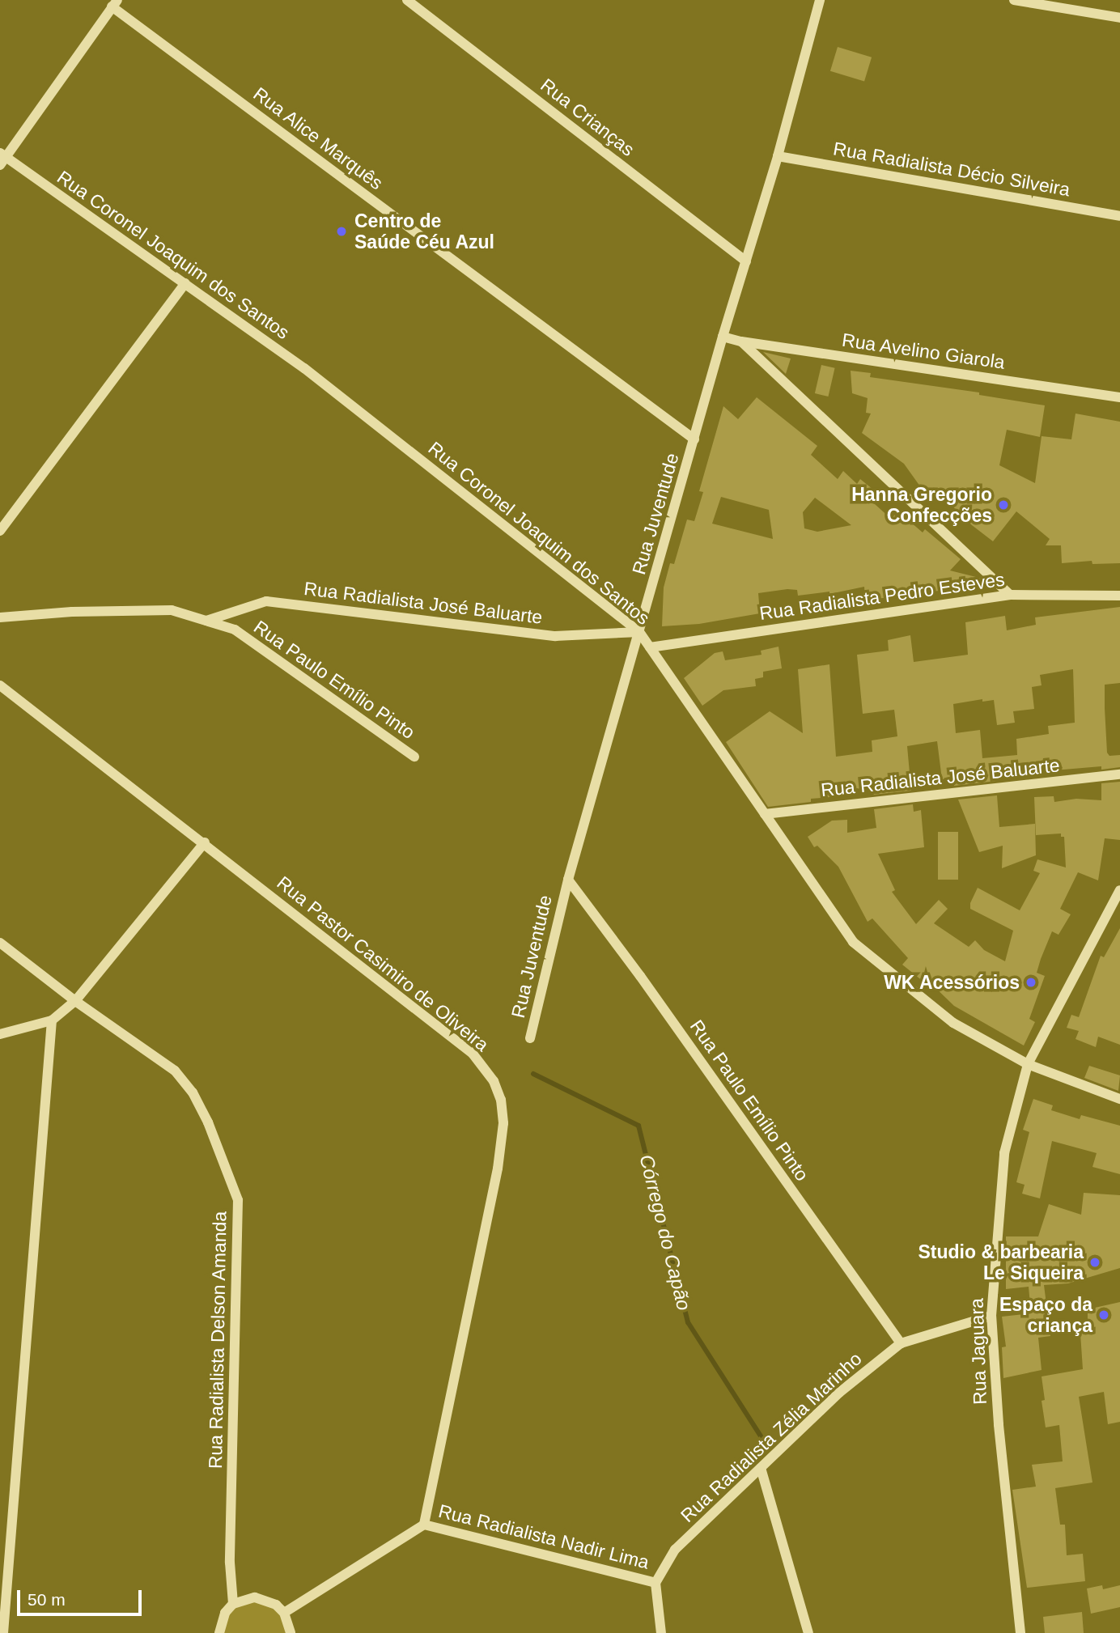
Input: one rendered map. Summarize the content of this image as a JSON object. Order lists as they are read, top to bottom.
{
  "streets": {
    "street": [
      "Rua Crianças",
      "Rua Alice Marquês",
      "Rua Radialista Décio Silveira",
      "Rua Coronel Joaquim dos Santos",
      "Rua Avelino Giarola",
      "Rua Juventude",
      "Rua Radialista Pedro Esteves",
      "Rua Radialista José Baluarte",
      "Rua Paulo Emílio Pinto",
      "Rua Pastor Casimiro de Oliveira",
      "Rua Radialista Delson Amanda",
      "Rua Jaguara",
      "Rua Radialista Zélia Marinho",
      "Rua Radialista Nadir Lima"
    ]
  },
  "crossings": [
    ["Rua Crianças", "Rua Juventude"],
    ["Rua Alice Marquês", "Rua Juventude"],
    ["Rua Radialista Décio Silveira", "Rua Juventude"],
    ["Rua Coronel Joaquim dos Santos", "Rua Juventude"],
    ["Rua Coronel Joaquim dos Santos", "Rua Radialista Pedro Esteves"],
    ["Rua Coronel Joaquim dos Santos", "Rua Radialista José Baluarte"],
    ["Rua Coronel Joaquim dos Santos", "Rua Jaguara"],
    ["Rua Avelino Giarola", "Rua Juventude"],
    ["Rua Juventude", "Rua Radialista José Baluarte"],
    ["Rua Juventude", "Rua Paulo Emílio Pinto"],
    ["Rua Radialista José Baluarte", "Rua Paulo Emílio Pinto"],
    ["Rua Paulo Emílio Pinto", "Rua Radialista Zélia Marinho"],
    ["Rua Pastor Casimiro de Oliveira", "Rua Radialista Nadir Lima"],
    ["Rua Jaguara", "Rua Radialista Zélia Marinho"],
    ["Rua Radialista Zélia Marinho", "Rua Radialista Nadir Lima"]
  ],
  "water": ["Córrego do Capão"],
  "places": [
    "Centro de Saúde Céu Azul",
    "Hanna Gregorio Confecções",
    "WK Acessórios",
    "Studio & barbearia Le Siqueira",
    "Espaço da criança"
  ],
  "scale_bar": "50 m"
}
